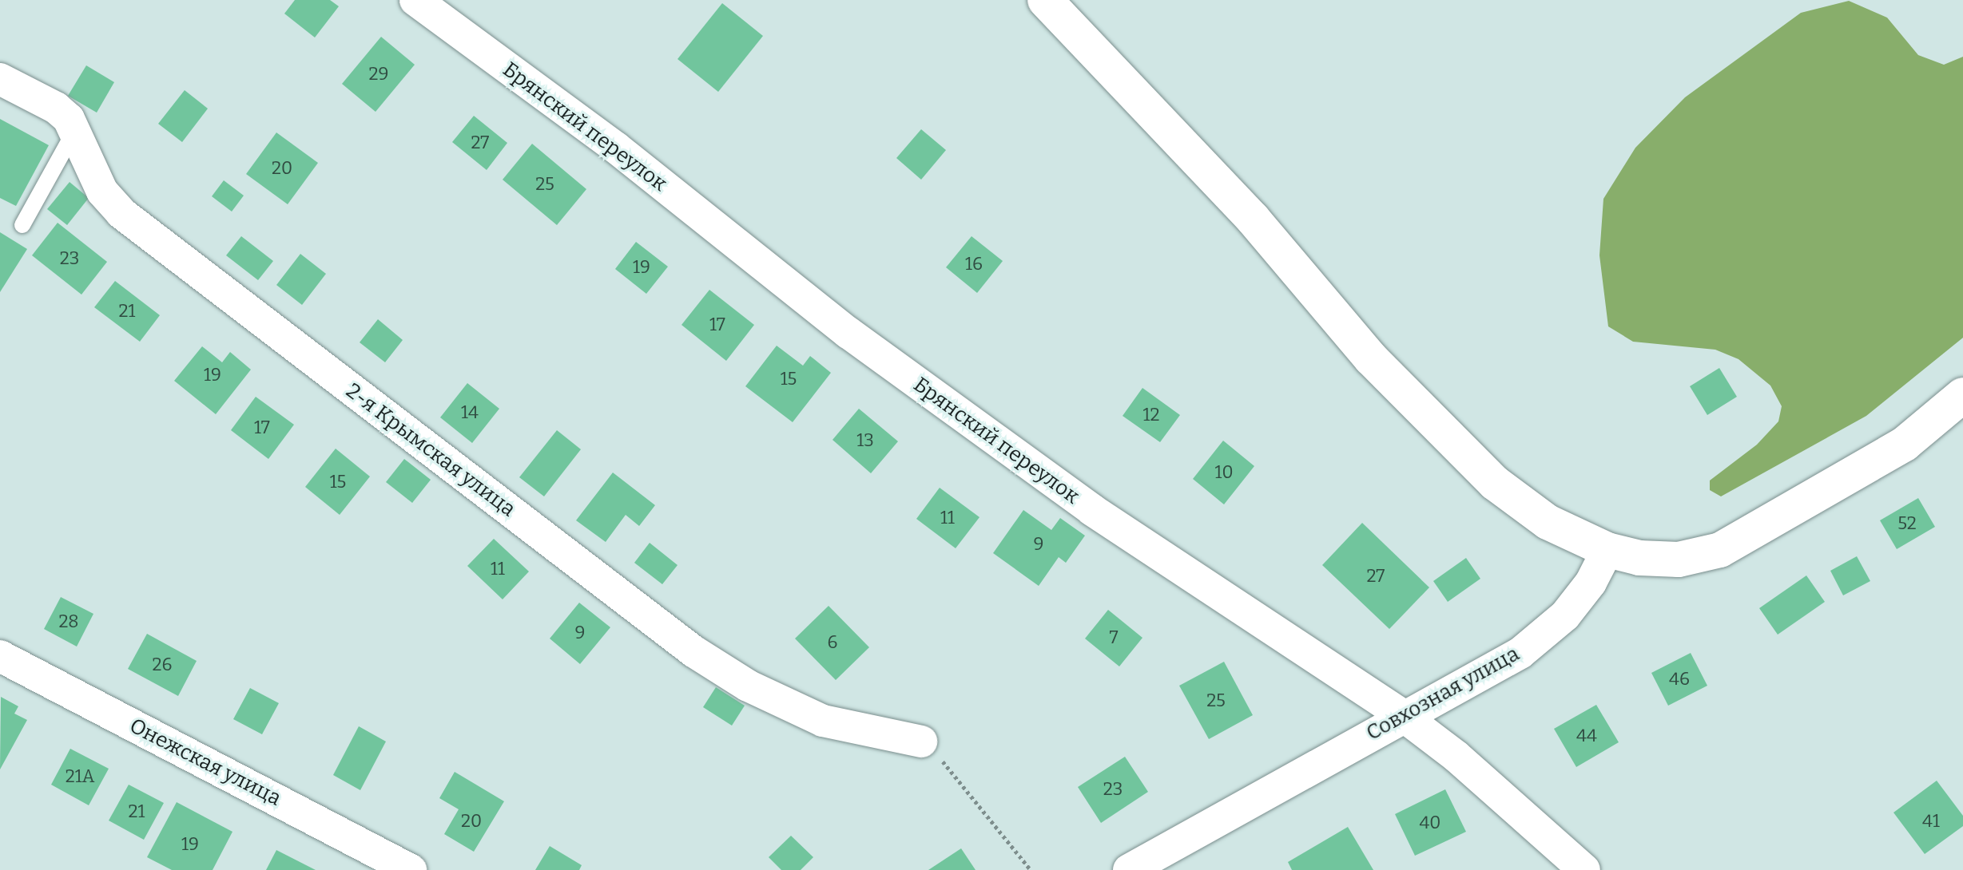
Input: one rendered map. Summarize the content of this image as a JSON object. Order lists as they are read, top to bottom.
{
  "streets": {
    "street": [
      "Брянский переулок",
      "2-я Крымская улица",
      "Совхозная улица",
      "Онежская улица"
    ]
  },
  "crossings": [
    ["Брянский переулок", "Совхозная улица"]
  ],
  "house_numbers": [
    "29",
    "27",
    "20",
    "25",
    "23",
    "16",
    "19",
    "21",
    "17",
    "19",
    "15",
    "14",
    "12",
    "17",
    "13",
    "10",
    "15",
    "11",
    "52",
    "9",
    "11",
    "27",
    "28",
    "9",
    "7",
    "6",
    "26",
    "46",
    "25",
    "44",
    "21А",
    "23",
    "21",
    "20",
    "41",
    "40",
    "19"
  ]
}
